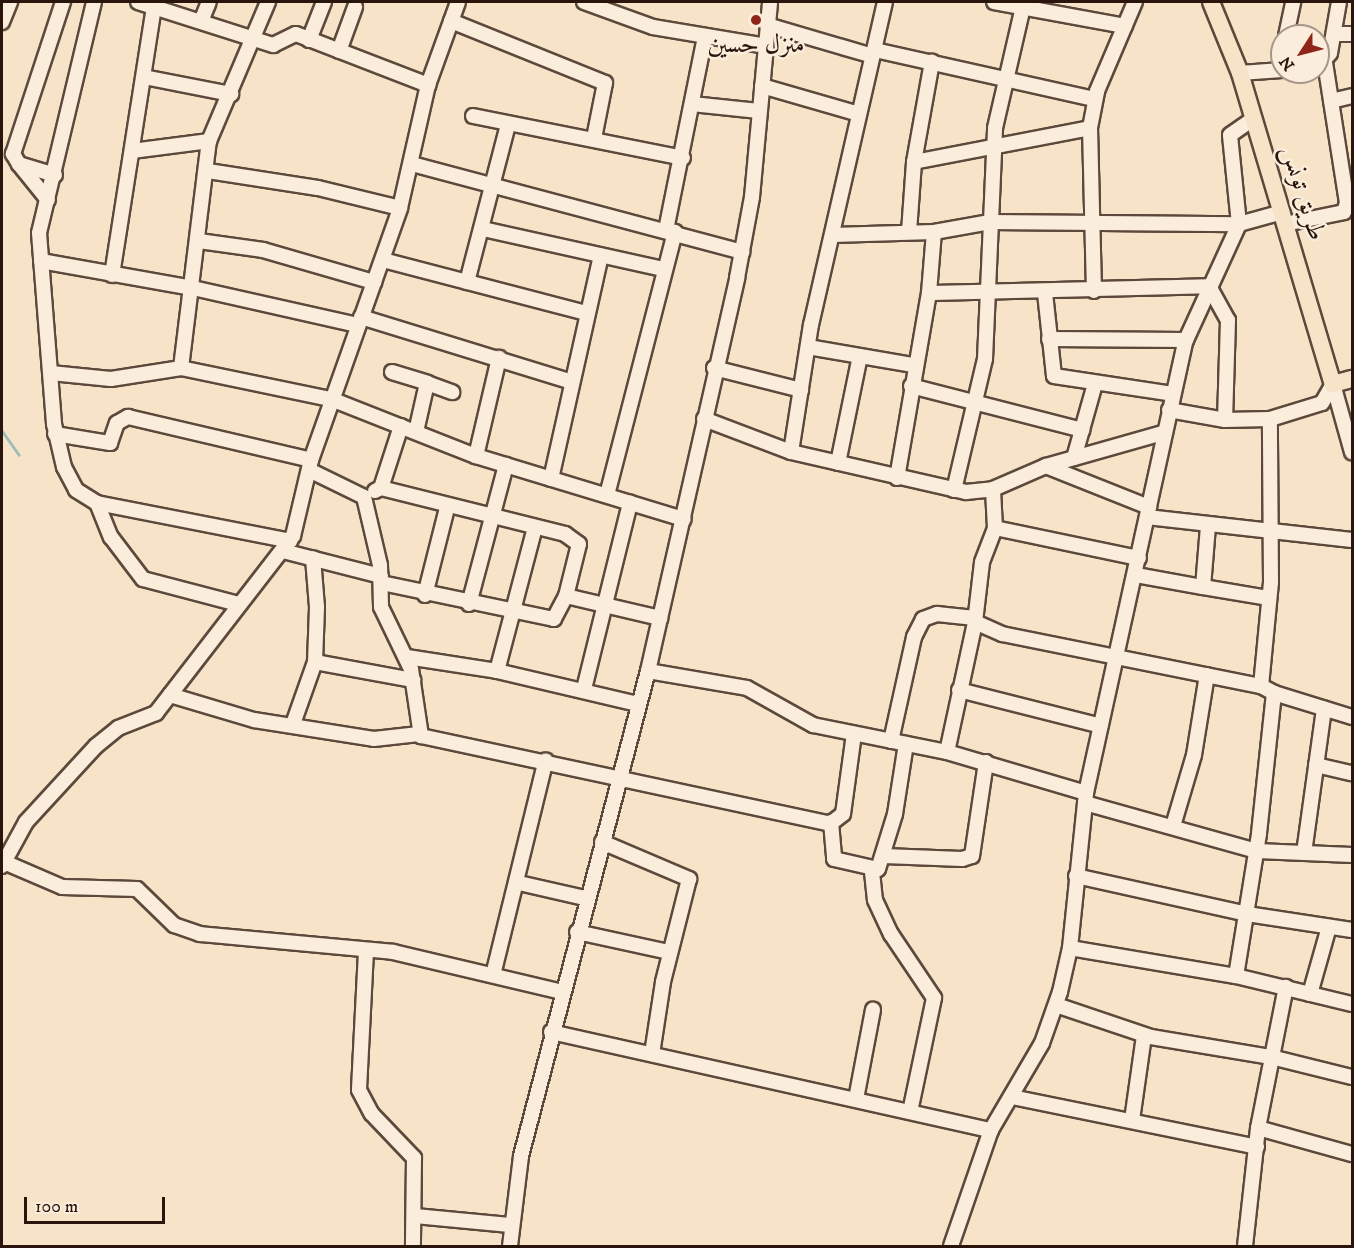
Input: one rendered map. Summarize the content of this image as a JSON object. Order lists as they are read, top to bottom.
{
  "streets": {
    "main road": ["طريق تونس"]
  },
  "places": ["منزل حسين"],
  "scale_bar": "100 m",
  "north": "bottom left"
}
